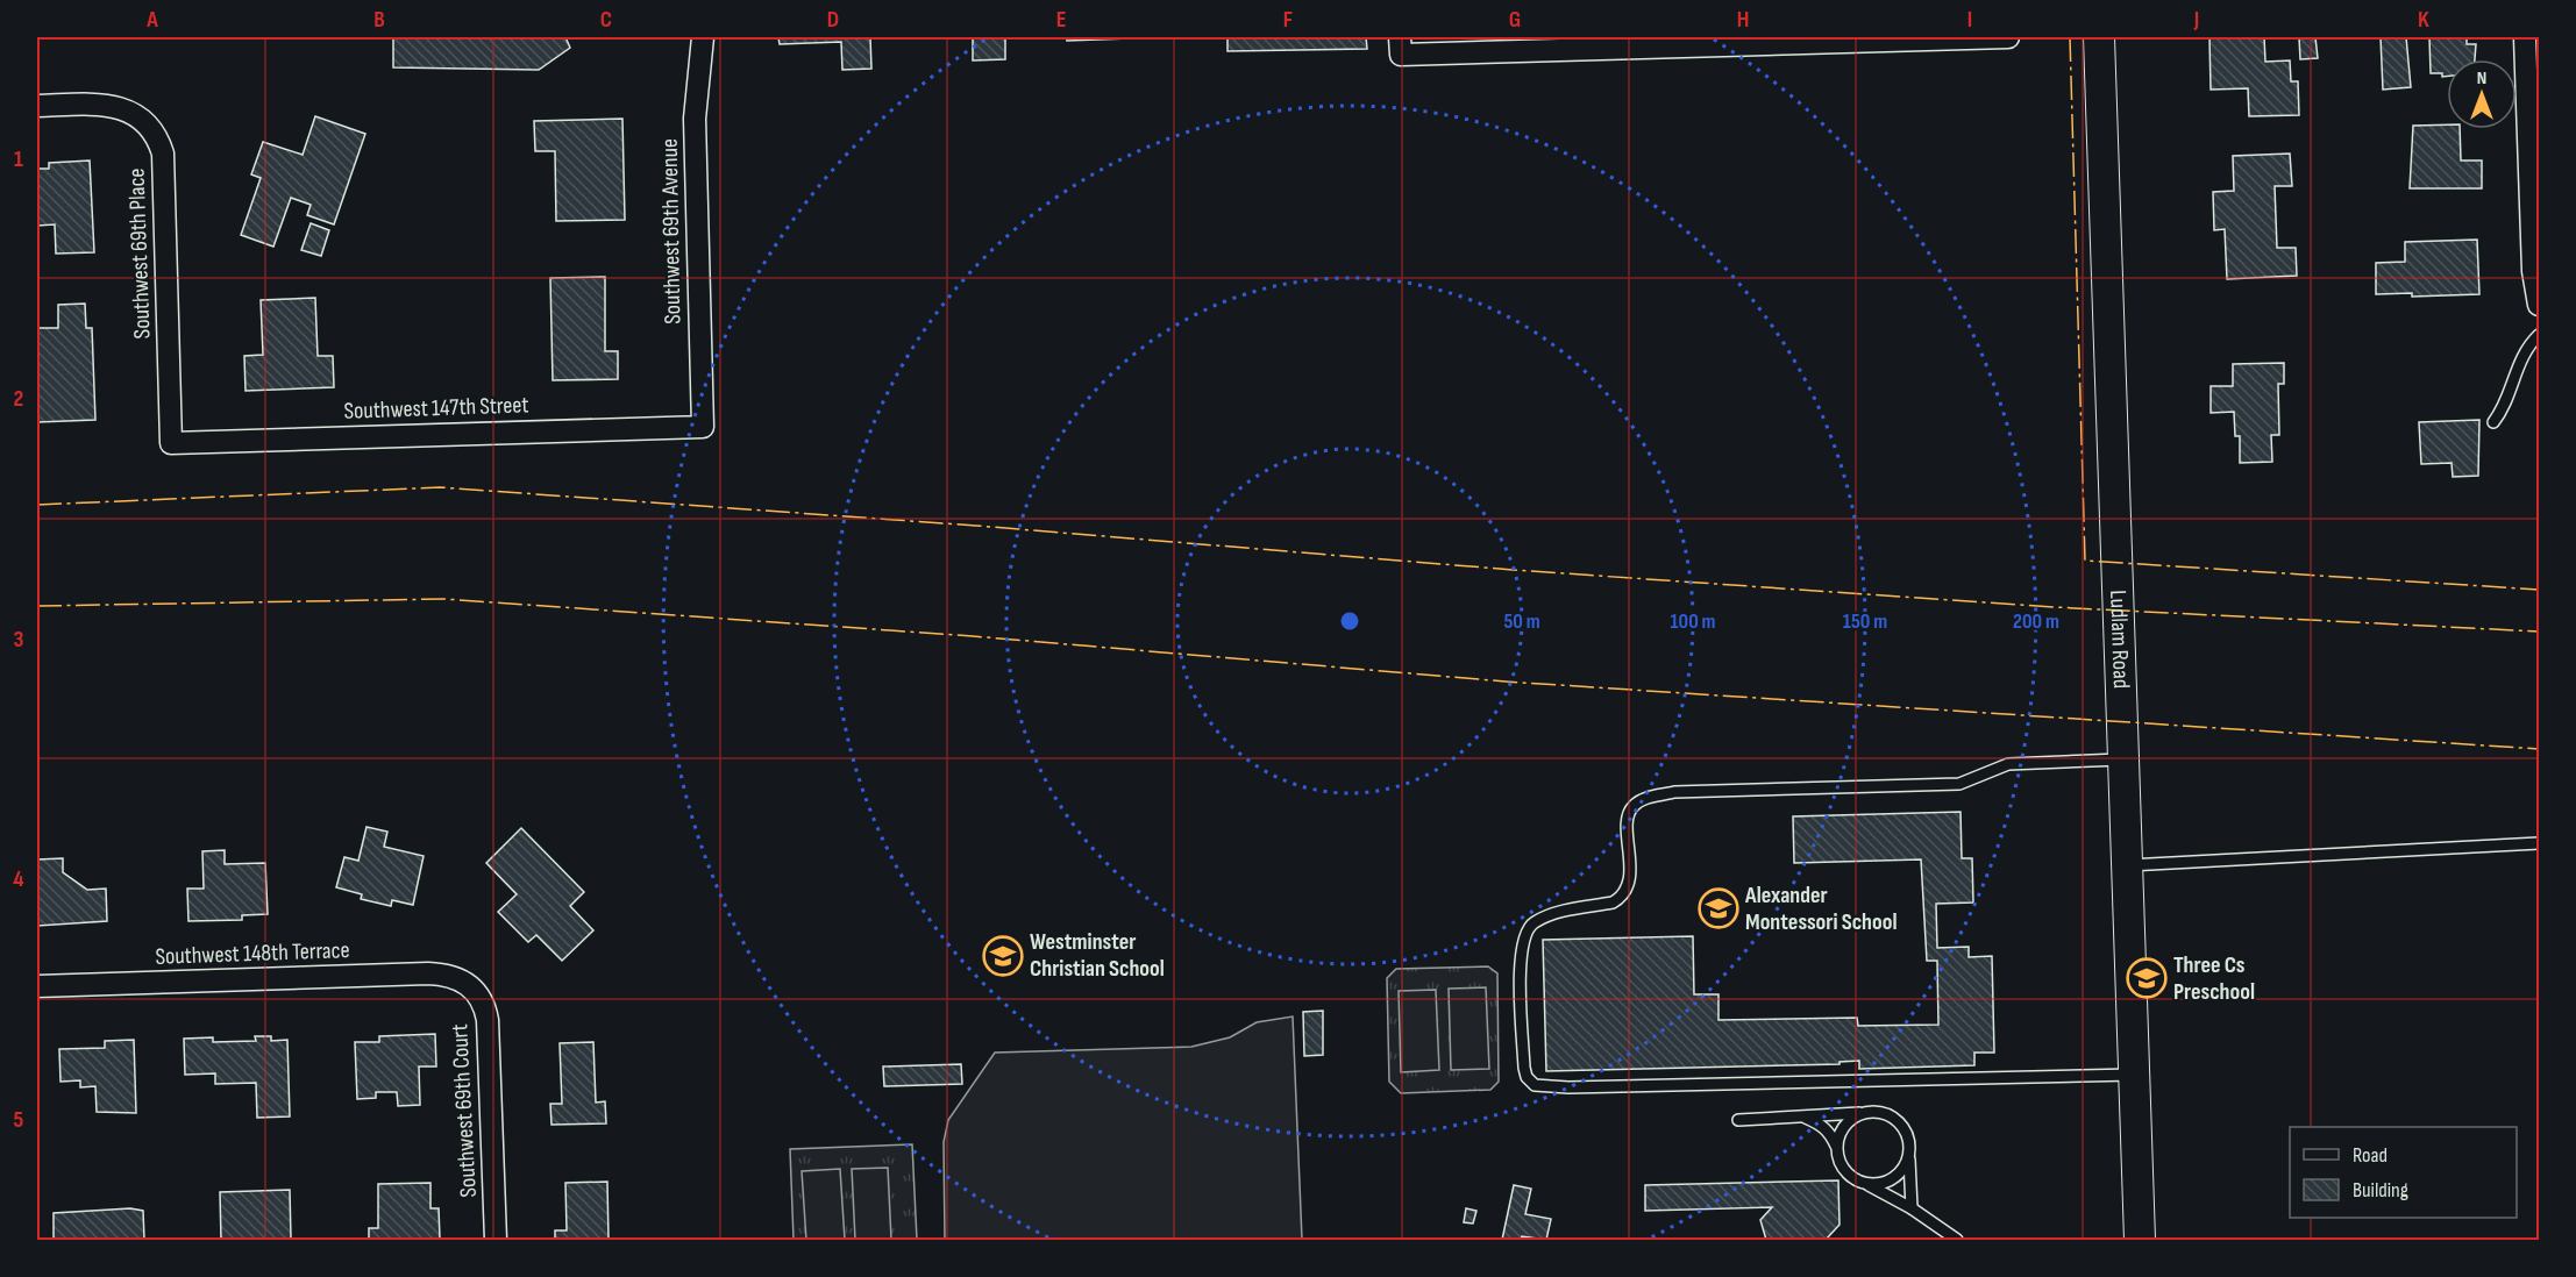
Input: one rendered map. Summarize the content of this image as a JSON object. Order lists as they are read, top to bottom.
{
  "streets": {
    "street": [
      "Southwest 69th Avenue",
      "Southwest 69th Place",
      "Southwest 147th Street",
      "Ludlam Road",
      "Southwest 148th Terrace",
      "Southwest 69th Court"
    ]
  },
  "crossings": [
    ["Southwest 69th Avenue", "Southwest 147th Street"],
    ["Southwest 69th Place", "Southwest 147th Street"],
    ["Southwest 148th Terrace", "Southwest 69th Court"]
  ],
  "places": {
    "school or university": ["Alexander Montessori School", "Westminster Christian School", "Three Cs Preschool"]
  },
  "legend": ["Road", "Building"],
  "north": "top",
  "grid": {
    "columns": [
      "A",
      "B",
      "C",
      "D",
      "E",
      "F",
      "G",
      "H",
      "I",
      "J",
      "K"
    ],
    "rows": [
      "1",
      "2",
      "3",
      "4",
      "5"
    ]
  },
  "rings": [
    "50 m",
    "100 m",
    "150 m",
    "200 m"
  ]
}
